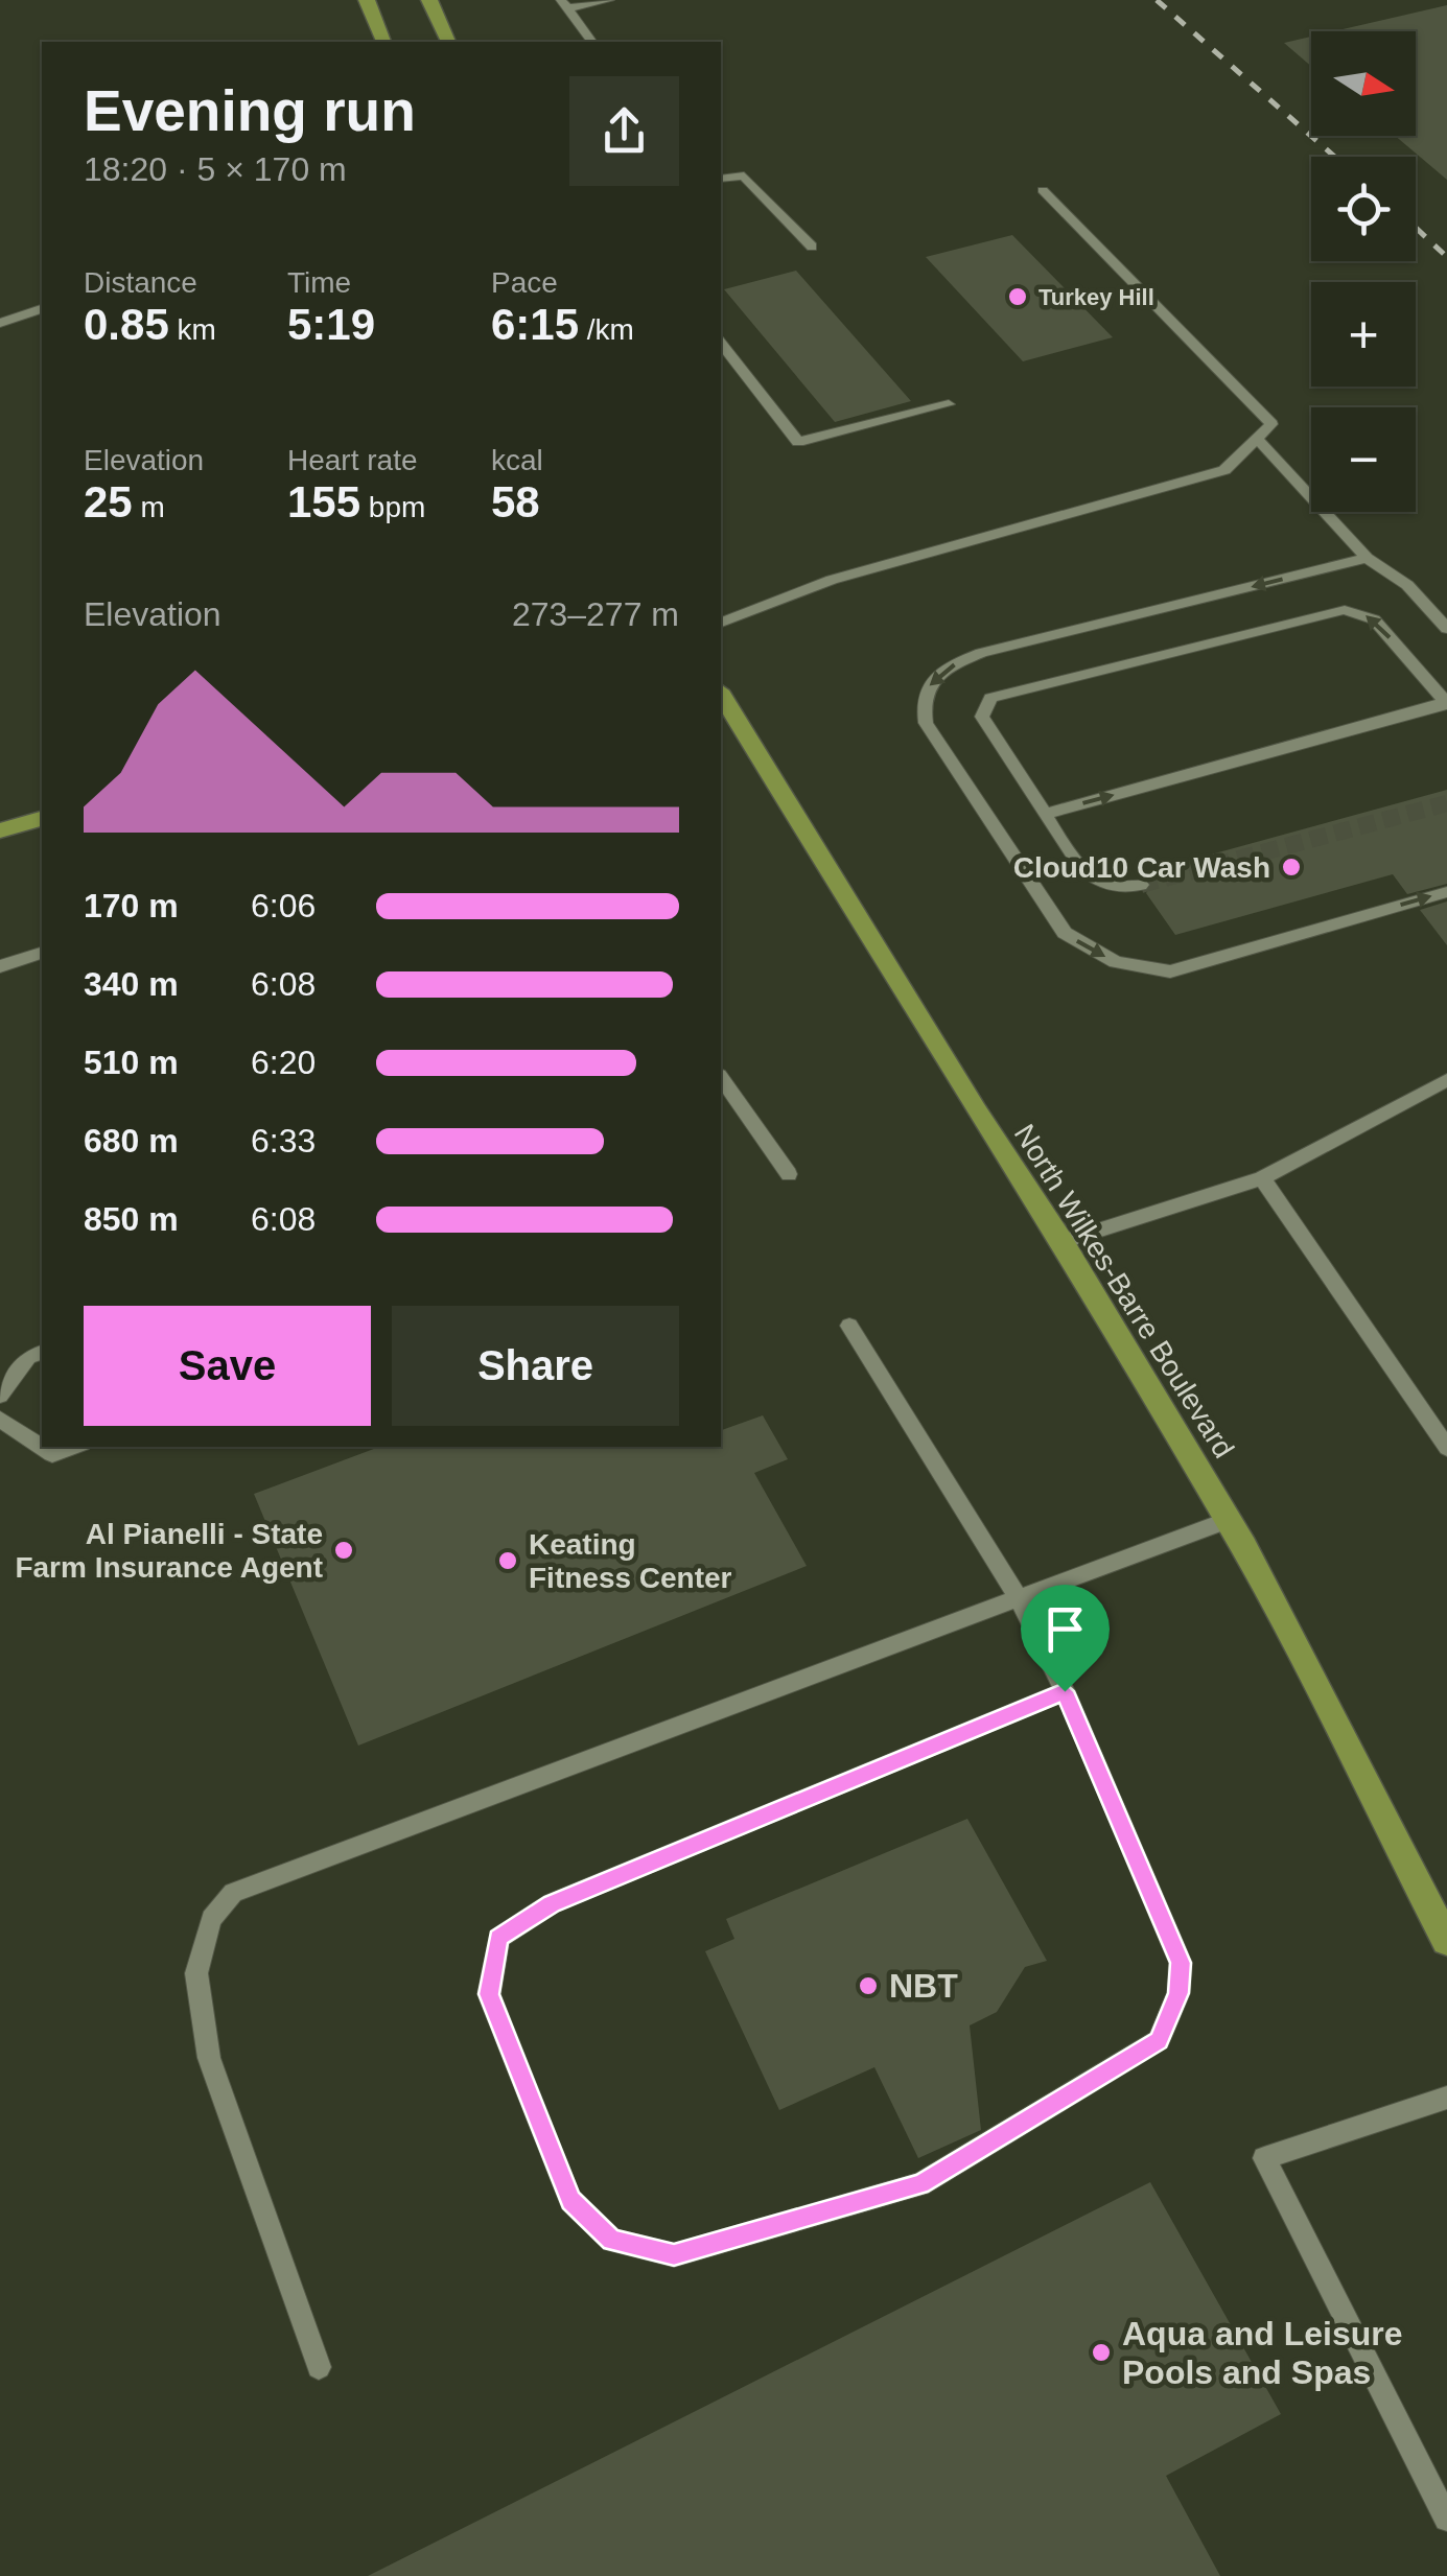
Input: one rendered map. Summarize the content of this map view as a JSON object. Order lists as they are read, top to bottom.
{
  "streets": {
    "main road": ["North Wilkes-Barre Boulevard"]
  },
  "places": [
    "Turkey Hill",
    "Cloud10 Car Wash",
    "Al Pianelli - State Farm Insurance Agent",
    "Keating Fitness Center",
    "NBT",
    "Aqua and Leisure Pools and Spas"
  ],
  "north": "right",
  "page": {
    "map_buttons": ["+", "−"],
    "heading": ["Evening run", "18:20 · 5 × 170 m"],
    "stats": [
      ["Distance", "0.85 km"],
      ["Time", "5:19"],
      ["Pace", "6:15 /km"],
      ["Elevation", "25 m"],
      ["Heart rate", "155 bpm"],
      ["kcal", "58"]
    ],
    "chart": ["Elevation", "273–277 m"],
    "list": [
      {
        "name": "170 m",
        "note": "6:06"
      },
      {
        "name": "340 m",
        "note": "6:08"
      },
      {
        "name": "510 m",
        "note": "6:20"
      },
      {
        "name": "680 m",
        "note": "6:33"
      },
      {
        "name": "850 m",
        "note": "6:08"
      }
    ],
    "buttons": ["Save", "Share"]
  }
}
